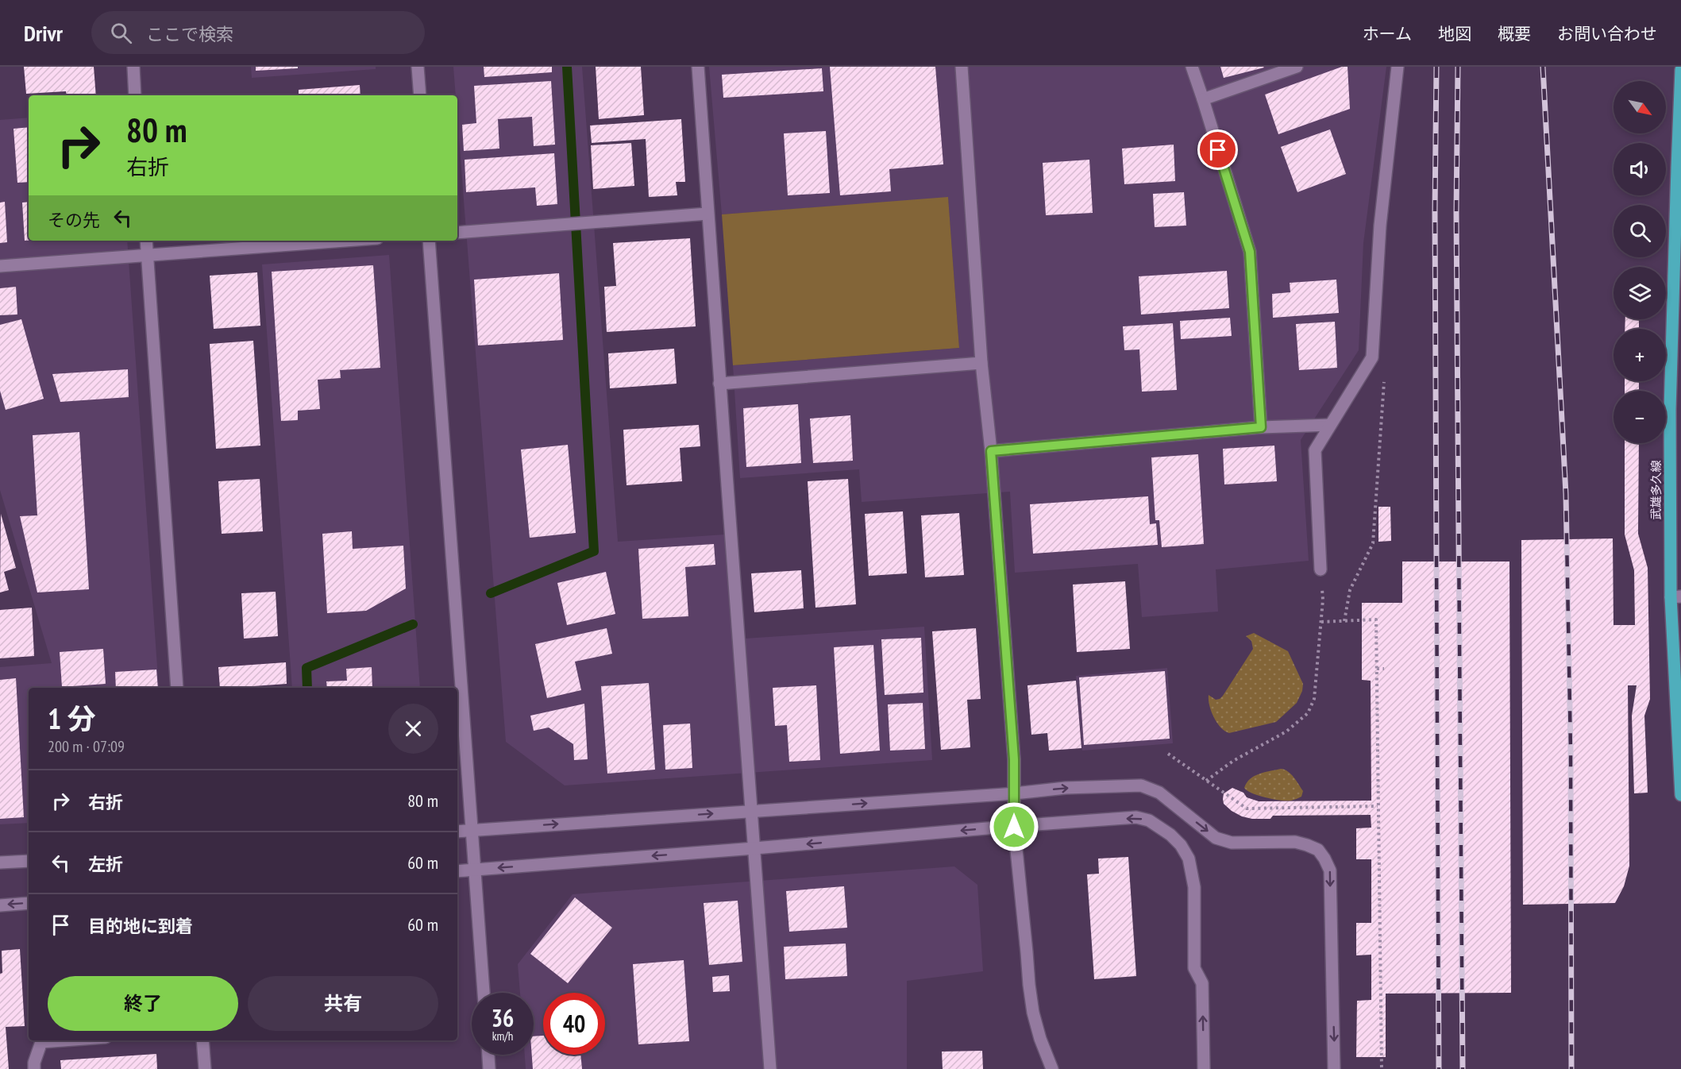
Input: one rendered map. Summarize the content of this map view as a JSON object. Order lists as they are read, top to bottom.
{
  "streets": {
    "main road": ["武雄多久線"]
  },
  "north": "bottom right",
  "page": {
    "header": "Drivr",
    "search": "ここで検索",
    "nav": [
      "ホーム",
      "地図",
      "概要",
      "お問い合わせ"
    ],
    "map_buttons": ["+", "−"],
    "turn": ["80 m", "右折"],
    "then": "その先",
    "heading": ["1 分", "200 m · 07:09"],
    "list": [
      {
        "name": "右折",
        "value": "80 m"
      },
      {
        "name": "左折",
        "value": "60 m"
      },
      {
        "name": "目的地に到着",
        "value": "60 m"
      }
    ],
    "buttons": ["終了", "共有"],
    "speed": "36 km/h",
    "limit": "40"
  }
}
